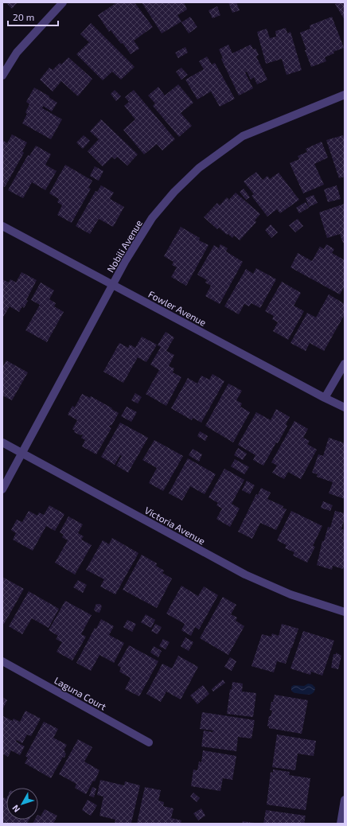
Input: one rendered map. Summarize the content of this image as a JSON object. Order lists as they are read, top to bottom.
{
  "streets": {
    "street": [
      "Nobili Avenue",
      "Fowler Avenue",
      "Victoria Avenue",
      "Laguna Court"
    ]
  },
  "crossings": [
    ["Nobili Avenue", "Fowler Avenue"],
    ["Nobili Avenue", "Victoria Avenue"]
  ],
  "scale_bar": "20 m",
  "north": "bottom left"
}
